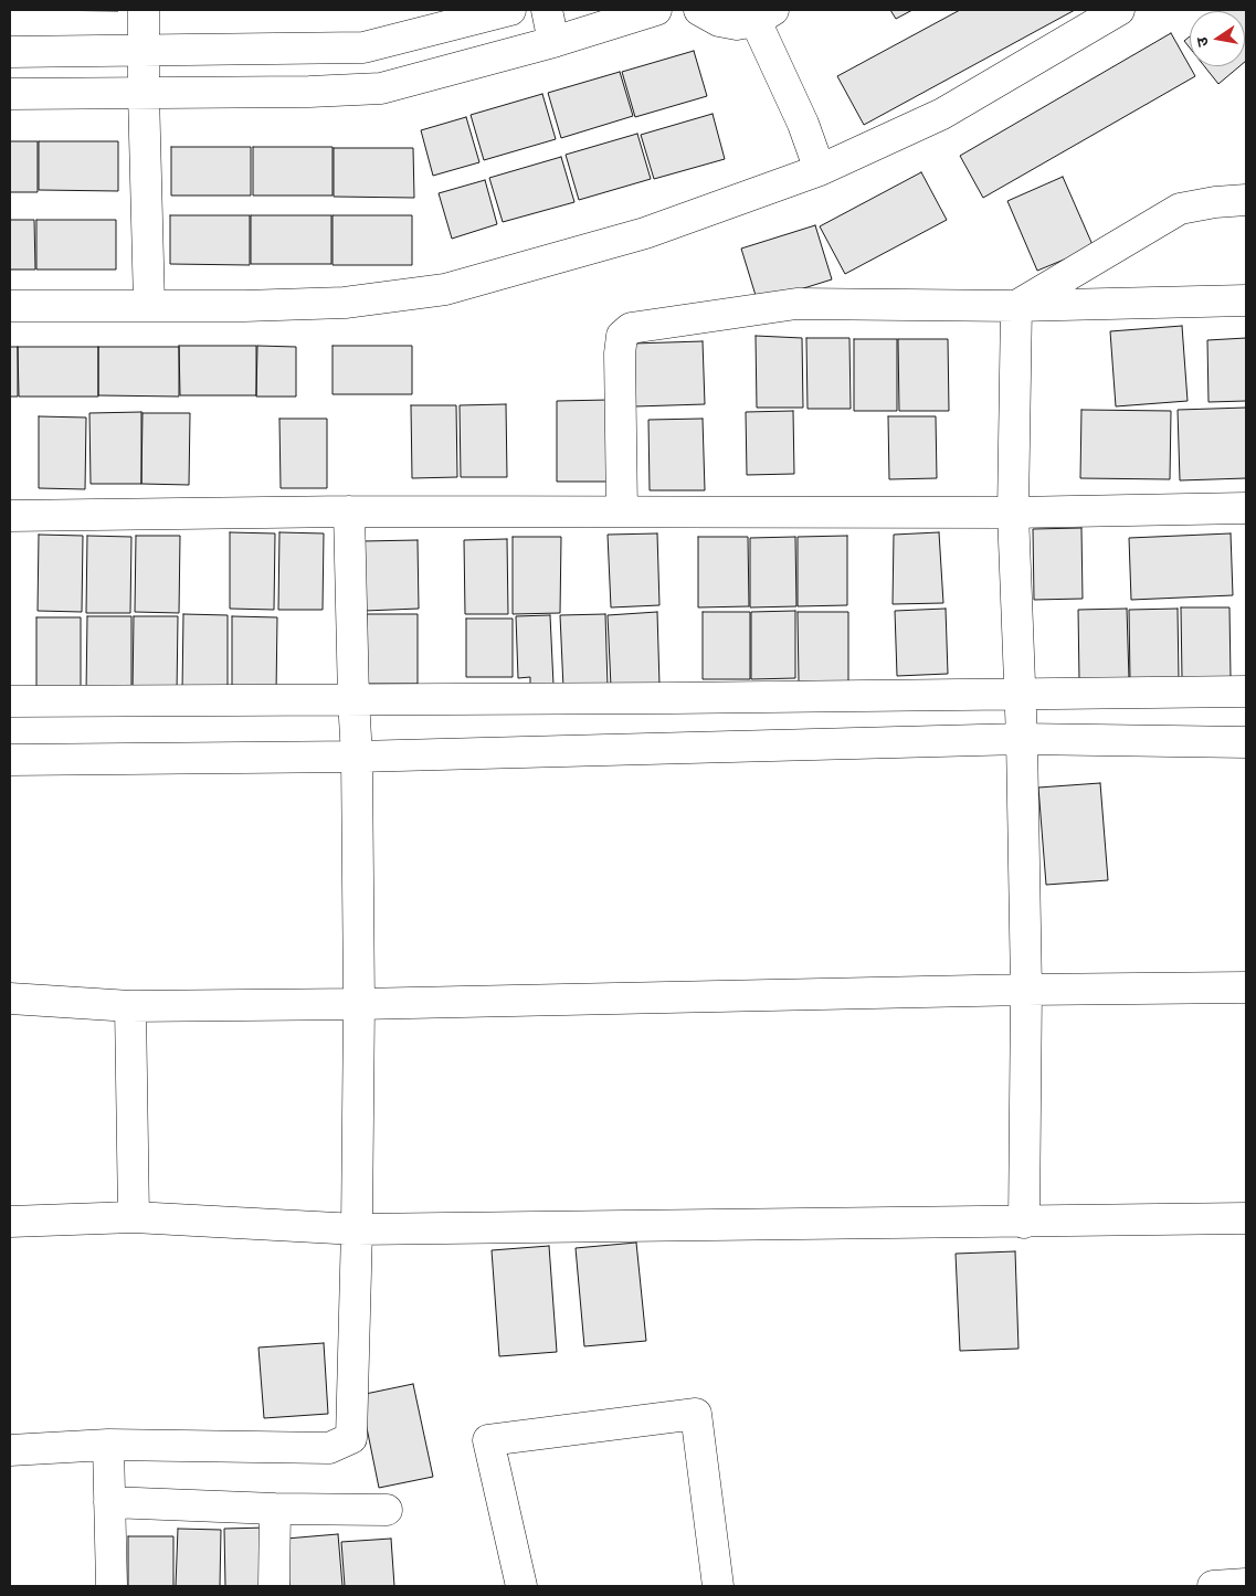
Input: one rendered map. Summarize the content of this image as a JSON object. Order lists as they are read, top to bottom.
{
  "north": "left"
}
